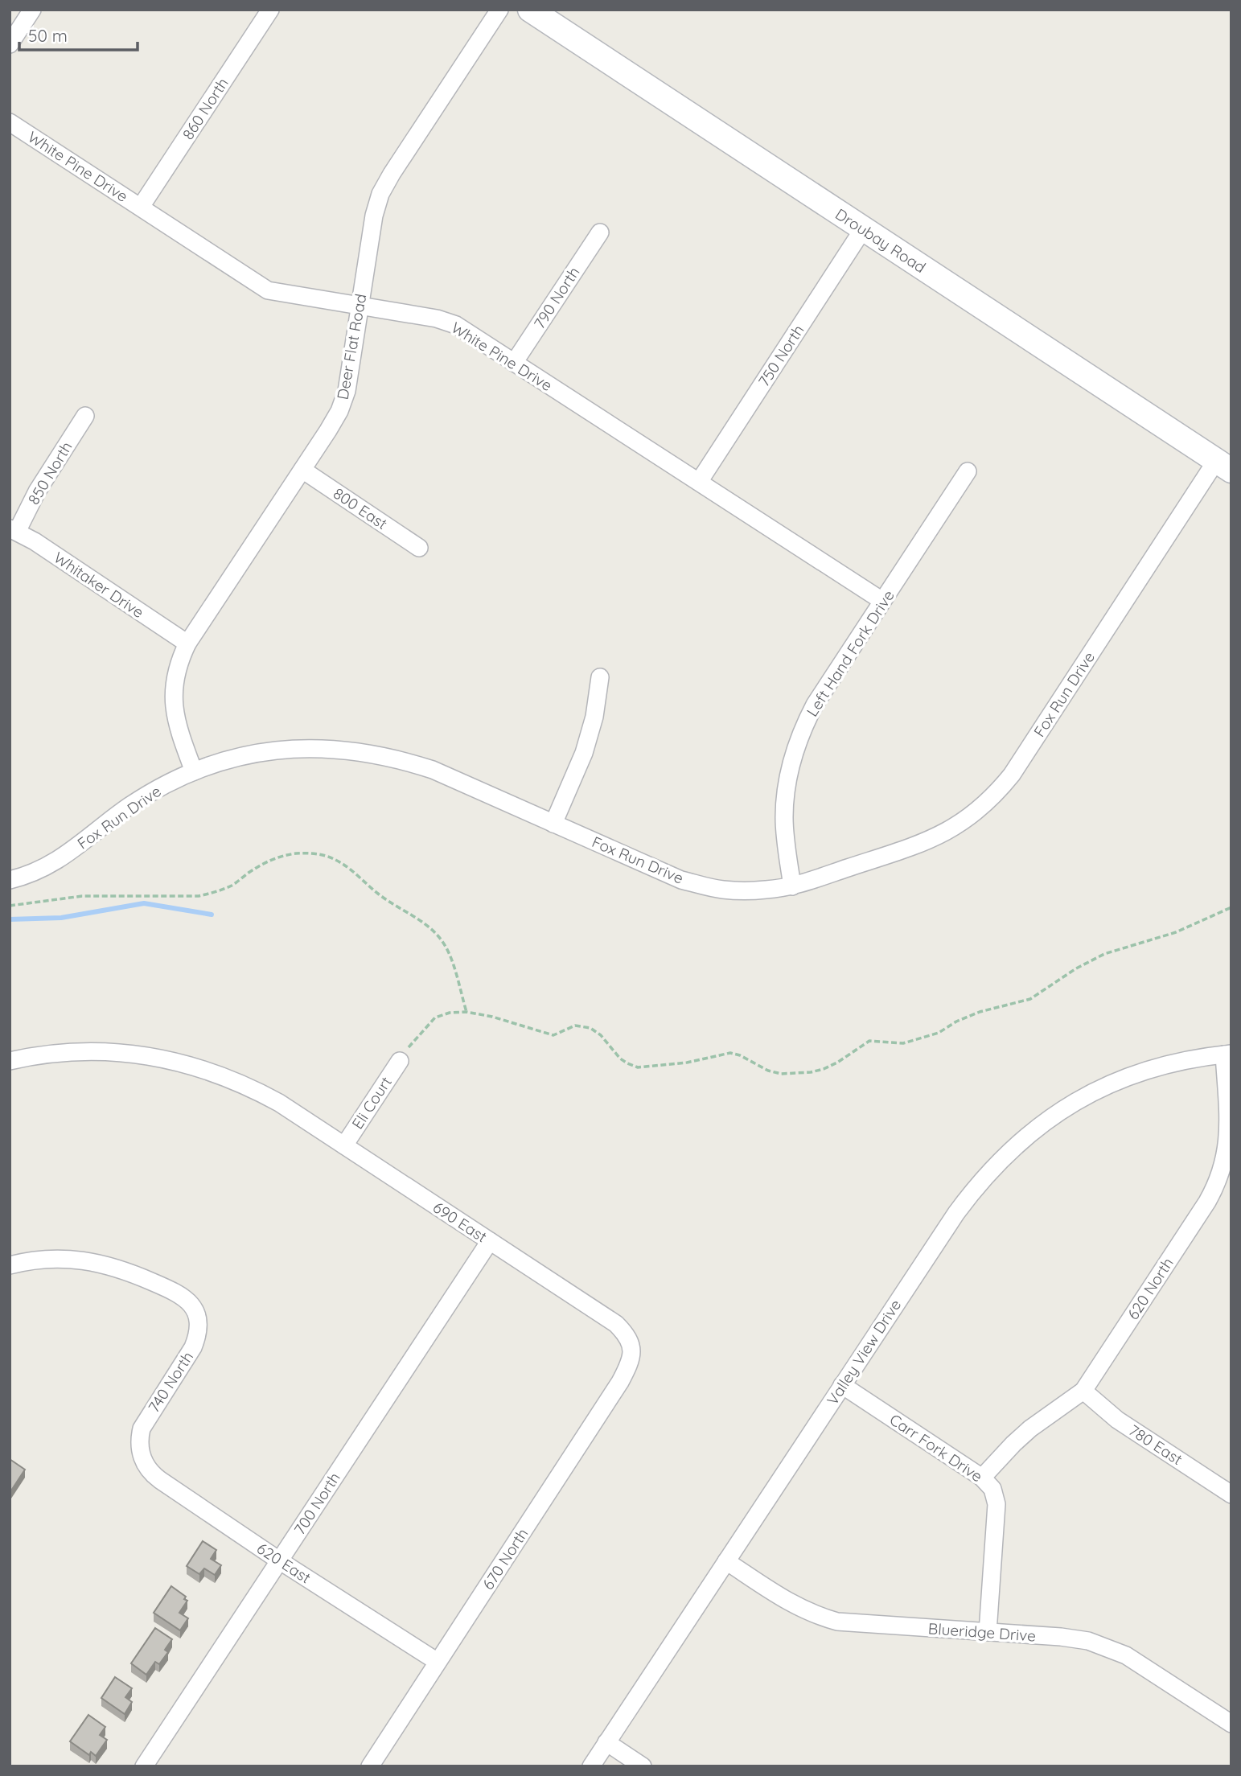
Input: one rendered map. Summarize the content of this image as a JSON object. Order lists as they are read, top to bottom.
{
  "streets": {
    "street": [
      "860 North",
      "White Pine Drive",
      "Droubay Road",
      "790 North",
      "Deer Flat Road",
      "750 North",
      "850 North",
      "800 East",
      "Whitaker Drive",
      "Left Hand Fork Drive",
      "Fox Run Drive",
      "Eli Court",
      "690 East",
      "620 North",
      "Valley View Drive",
      "740 North",
      "780 East",
      "Carr Fork Drive",
      "700 North",
      "670 North",
      "620 East",
      "Blueridge Drive"
    ]
  },
  "crossings": [
    ["860 North", "White Pine Drive"],
    ["White Pine Drive", "790 North"],
    ["White Pine Drive", "Deer Flat Road"],
    ["White Pine Drive", "750 North"],
    ["White Pine Drive", "Left Hand Fork Drive"],
    ["Droubay Road", "750 North"],
    ["Droubay Road", "Fox Run Drive"],
    ["Deer Flat Road", "800 East"],
    ["Deer Flat Road", "Whitaker Drive"],
    ["Deer Flat Road", "Fox Run Drive"],
    ["850 North", "Whitaker Drive"],
    ["Left Hand Fork Drive", "Fox Run Drive"],
    ["Eli Court", "690 East"],
    ["690 East", "700 North"],
    ["690 East", "670 North"],
    ["620 North", "Valley View Drive"],
    ["620 North", "780 East"],
    ["620 North", "Carr Fork Drive"],
    ["Valley View Drive", "Carr Fork Drive"],
    ["Valley View Drive", "Blueridge Drive"],
    ["740 North", "620 East"],
    ["Carr Fork Drive", "Blueridge Drive"],
    ["700 North", "620 East"],
    ["670 North", "620 East"]
  ],
  "scale_bar": "50 m"
}
